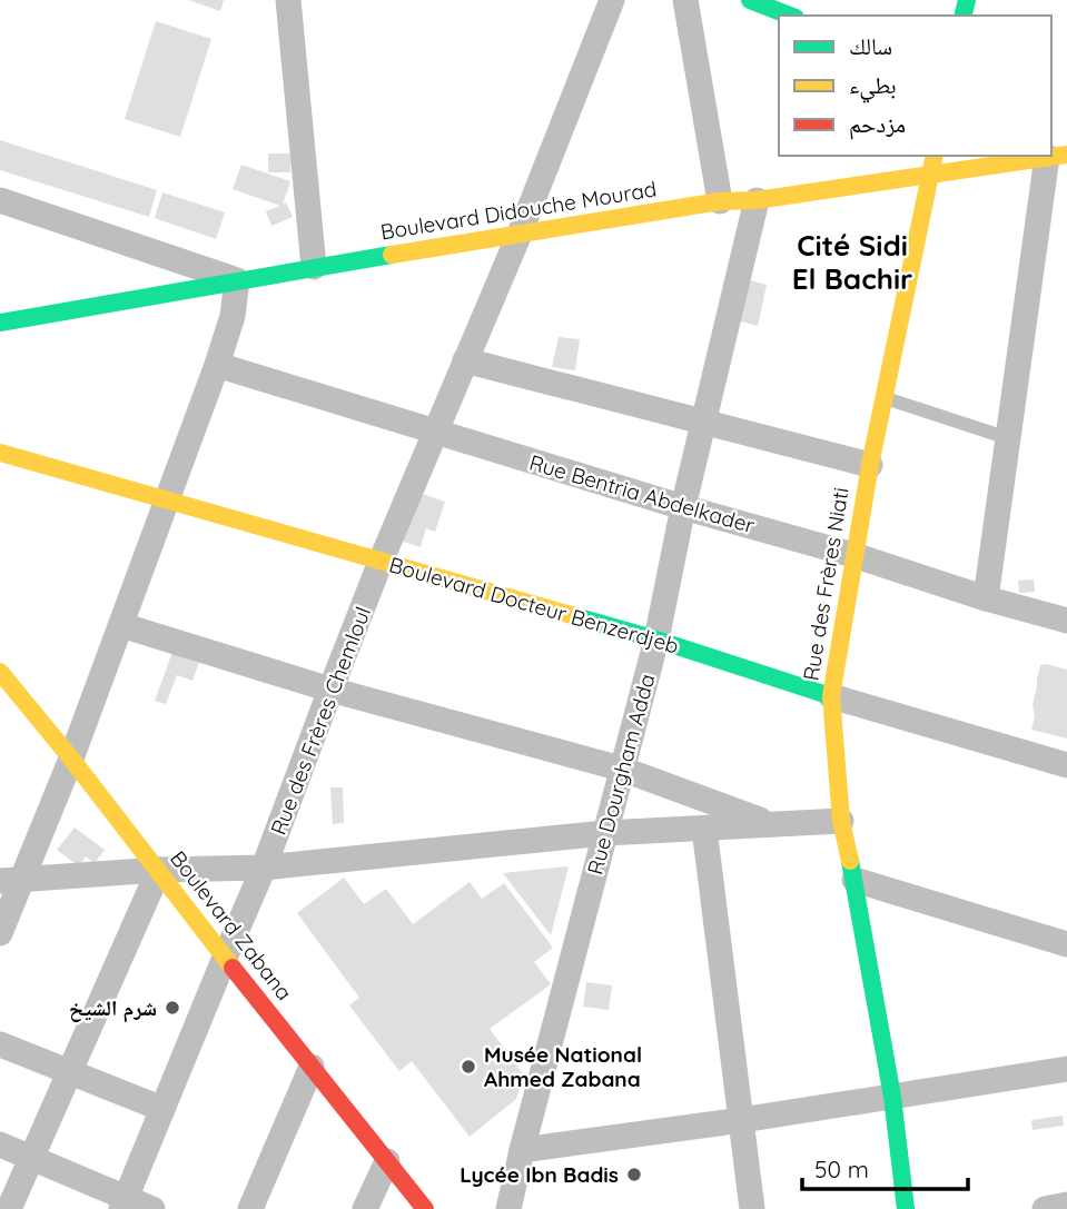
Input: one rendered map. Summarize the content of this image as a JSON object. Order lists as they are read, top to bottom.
{
  "streets": {
    "main road": [
      "Boulevard Didouche Mourad",
      "Rue des Frères Niati",
      "Boulevard Docteur Benzerdjeb",
      "Boulevard Zabana"
    ],
    "street": ["Rue Bentria Abdelkader", "Rue des Frères Chemloul", "Rue Dourgham Adda"]
  },
  "crossings": [
    ["Boulevard Didouche Mourad", "Rue des Frères Niati"],
    ["Boulevard Didouche Mourad", "Rue des Frères Chemloul"],
    ["Boulevard Didouche Mourad", "Rue Dourgham Adda"],
    ["Rue Bentria Abdelkader", "Rue des Frères Niati"],
    ["Rue Bentria Abdelkader", "Rue des Frères Chemloul"],
    ["Rue Bentria Abdelkader", "Rue Dourgham Adda"],
    ["Rue des Frères Niati", "Boulevard Docteur Benzerdjeb"],
    ["Boulevard Docteur Benzerdjeb", "Rue des Frères Chemloul"],
    ["Boulevard Docteur Benzerdjeb", "Rue Dourgham Adda"],
    ["Rue des Frères Chemloul", "Boulevard Zabana"]
  ],
  "districts": ["Cité Sidi El Bachir"],
  "places": ["شرم الشيخ", "Musée National Ahmed Zabana", "Lycée Ibn Badis"],
  "legend": ["سالك", "بطيء", "مزدحم"],
  "scale_bar": "50 m"
}
